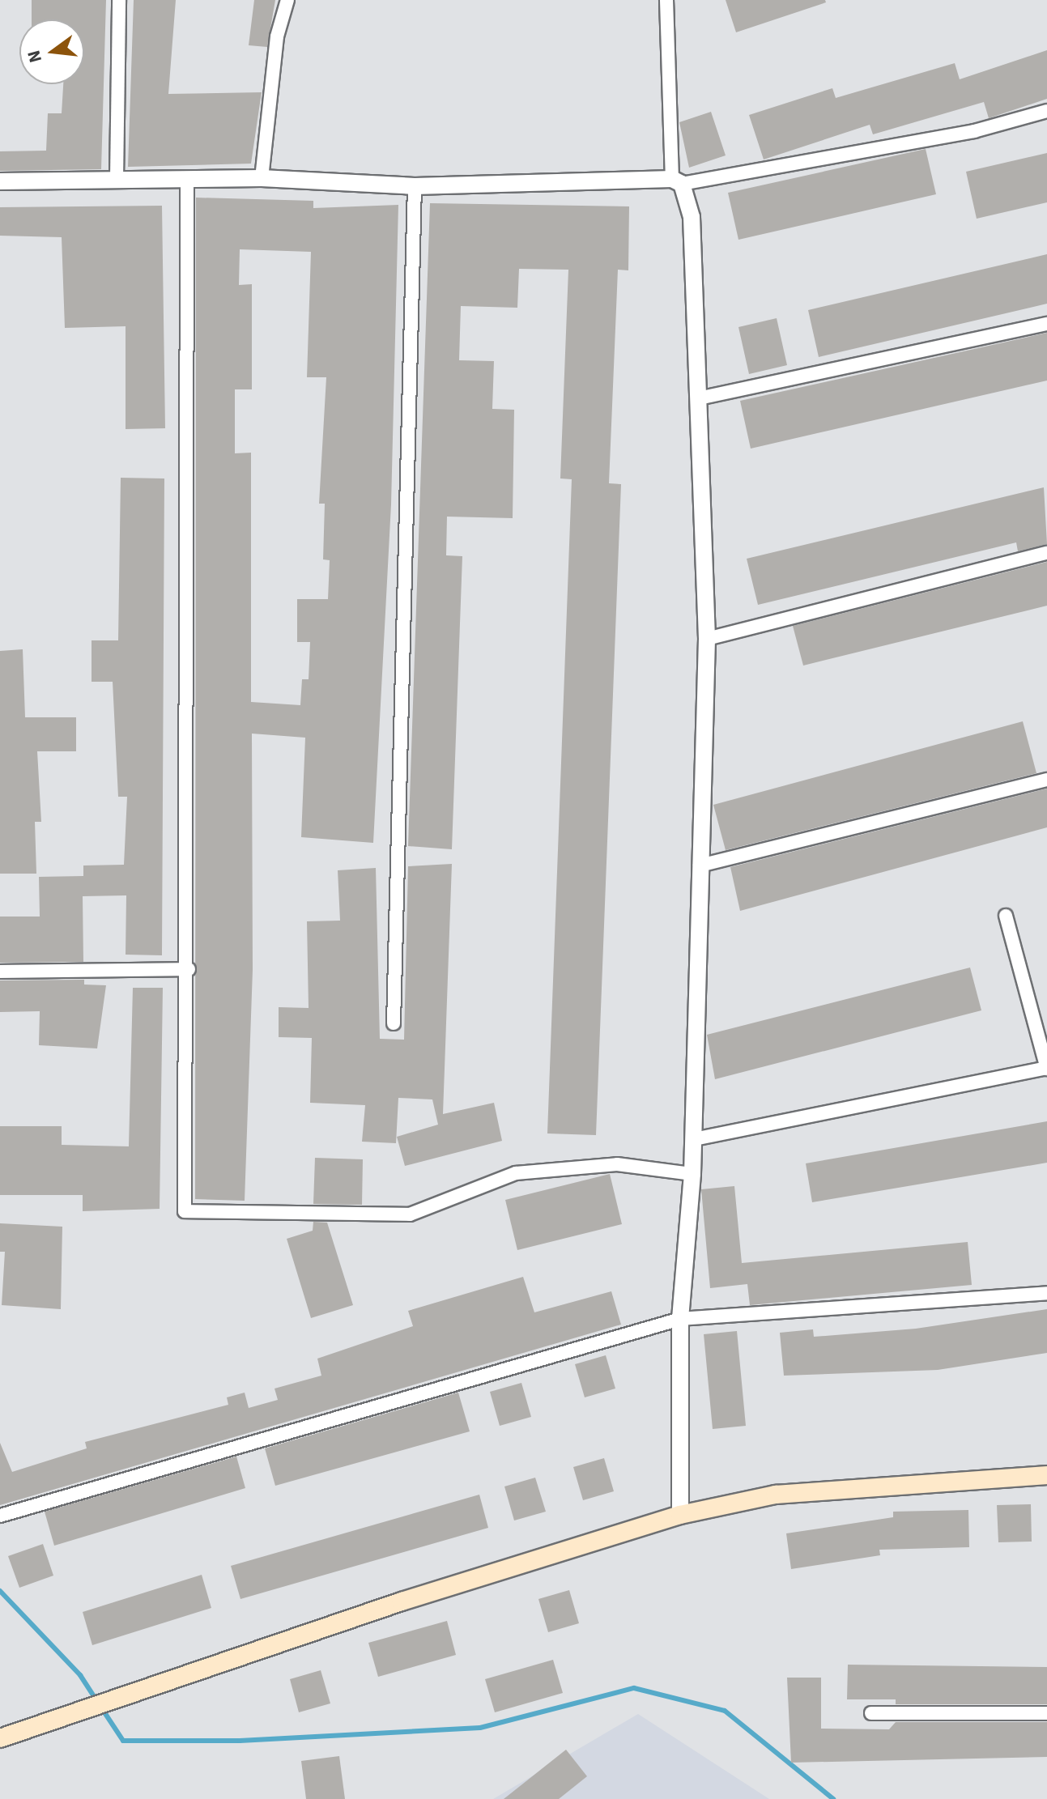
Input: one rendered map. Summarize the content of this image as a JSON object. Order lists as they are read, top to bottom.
{
  "north": "left"
}
